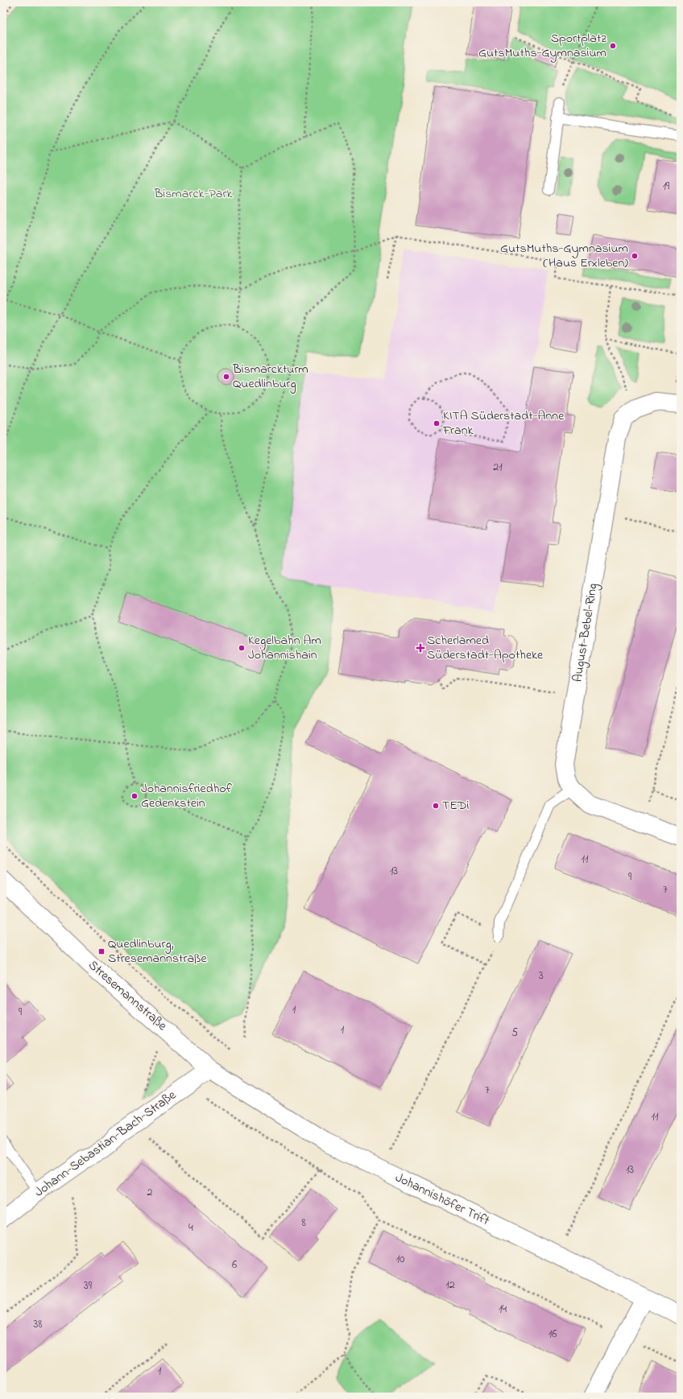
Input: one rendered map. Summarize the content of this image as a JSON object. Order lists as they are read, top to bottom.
{
  "streets": {
    "street": [
      "August-Bebel-Ring",
      "Stresemannstraße",
      "Johann-Sebastian-Bach-Straße",
      "Johannishöfer Trift"
    ]
  },
  "crossings": [
    ["Stresemannstraße", "Johann-Sebastian-Bach-Straße"],
    ["Stresemannstraße", "Johannishöfer Trift"],
    ["Johann-Sebastian-Bach-Straße", "Johannishöfer Trift"]
  ],
  "parks": ["Bismarck-Park"],
  "places": {
    "other": [
      "Sportplatz GutsMuths-Gymnasium",
      "GutsMuths-Gymnasium (Haus Erxleben)",
      "Bismarckturm Quedlinburg",
      "KITA Süderstadt-Anne Frank",
      "Kegelbahn Am Johannishain",
      "Johannisfriedhof Gedenkstein",
      "TEDi"
    ],
    "health": ["Scherlamed Süderstadt-Apotheke"],
    "transit": ["Quedlinburg, Stresemannstraße"]
  },
  "house_numbers": [
    "19",
    "21",
    "11",
    "13",
    "9",
    "7",
    "3",
    "1",
    "9",
    "1",
    "5",
    "7",
    "11",
    "13",
    "2",
    "8",
    "4",
    "10",
    "6",
    "12",
    "39",
    "14",
    "38",
    "16",
    "1"
  ]
}
